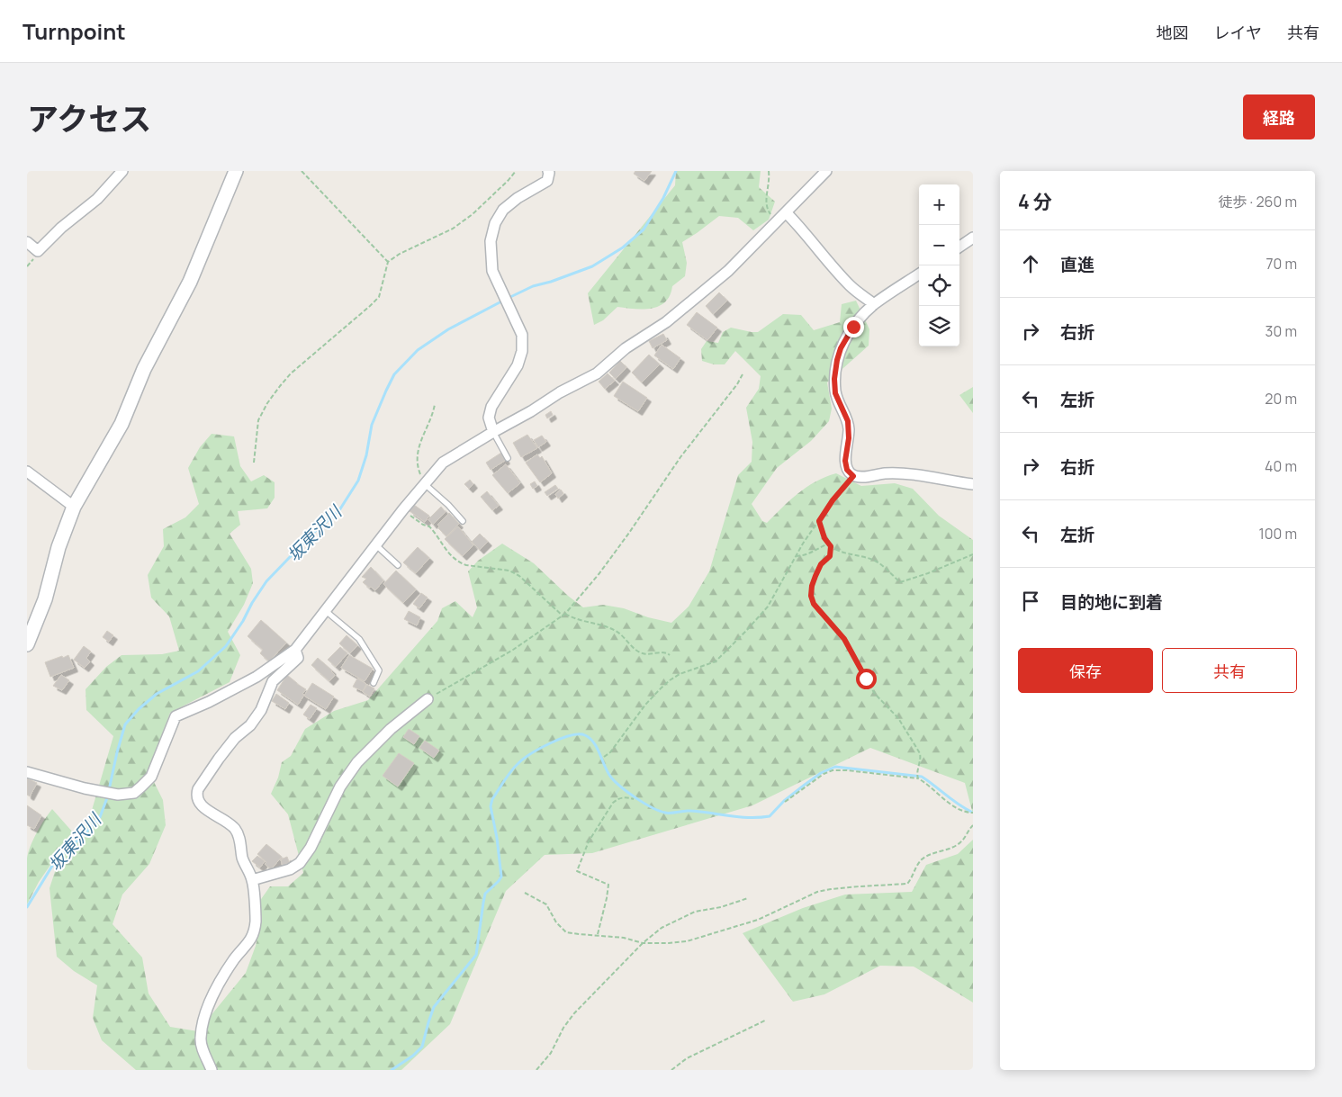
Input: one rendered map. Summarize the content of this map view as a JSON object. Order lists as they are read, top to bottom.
{
  "water": ["坂東沢川"],
  "page": {
    "header": "Turnpoint",
    "nav": ["地図", "レイヤ", "共有"],
    "title": "アクセス",
    "buttons": [
      "経路",
      ["保存", "共有"]
    ],
    "heading": ["4 分", "徒歩 · 260 m"],
    "map_buttons": ["+", "−"],
    "list": [
      ["直進", "70 m"],
      ["右折", "30 m"],
      ["左折", "20 m"],
      ["右折", "40 m"],
      ["左折", "100 m"],
      "目的地に到着"
    ]
  }
}
